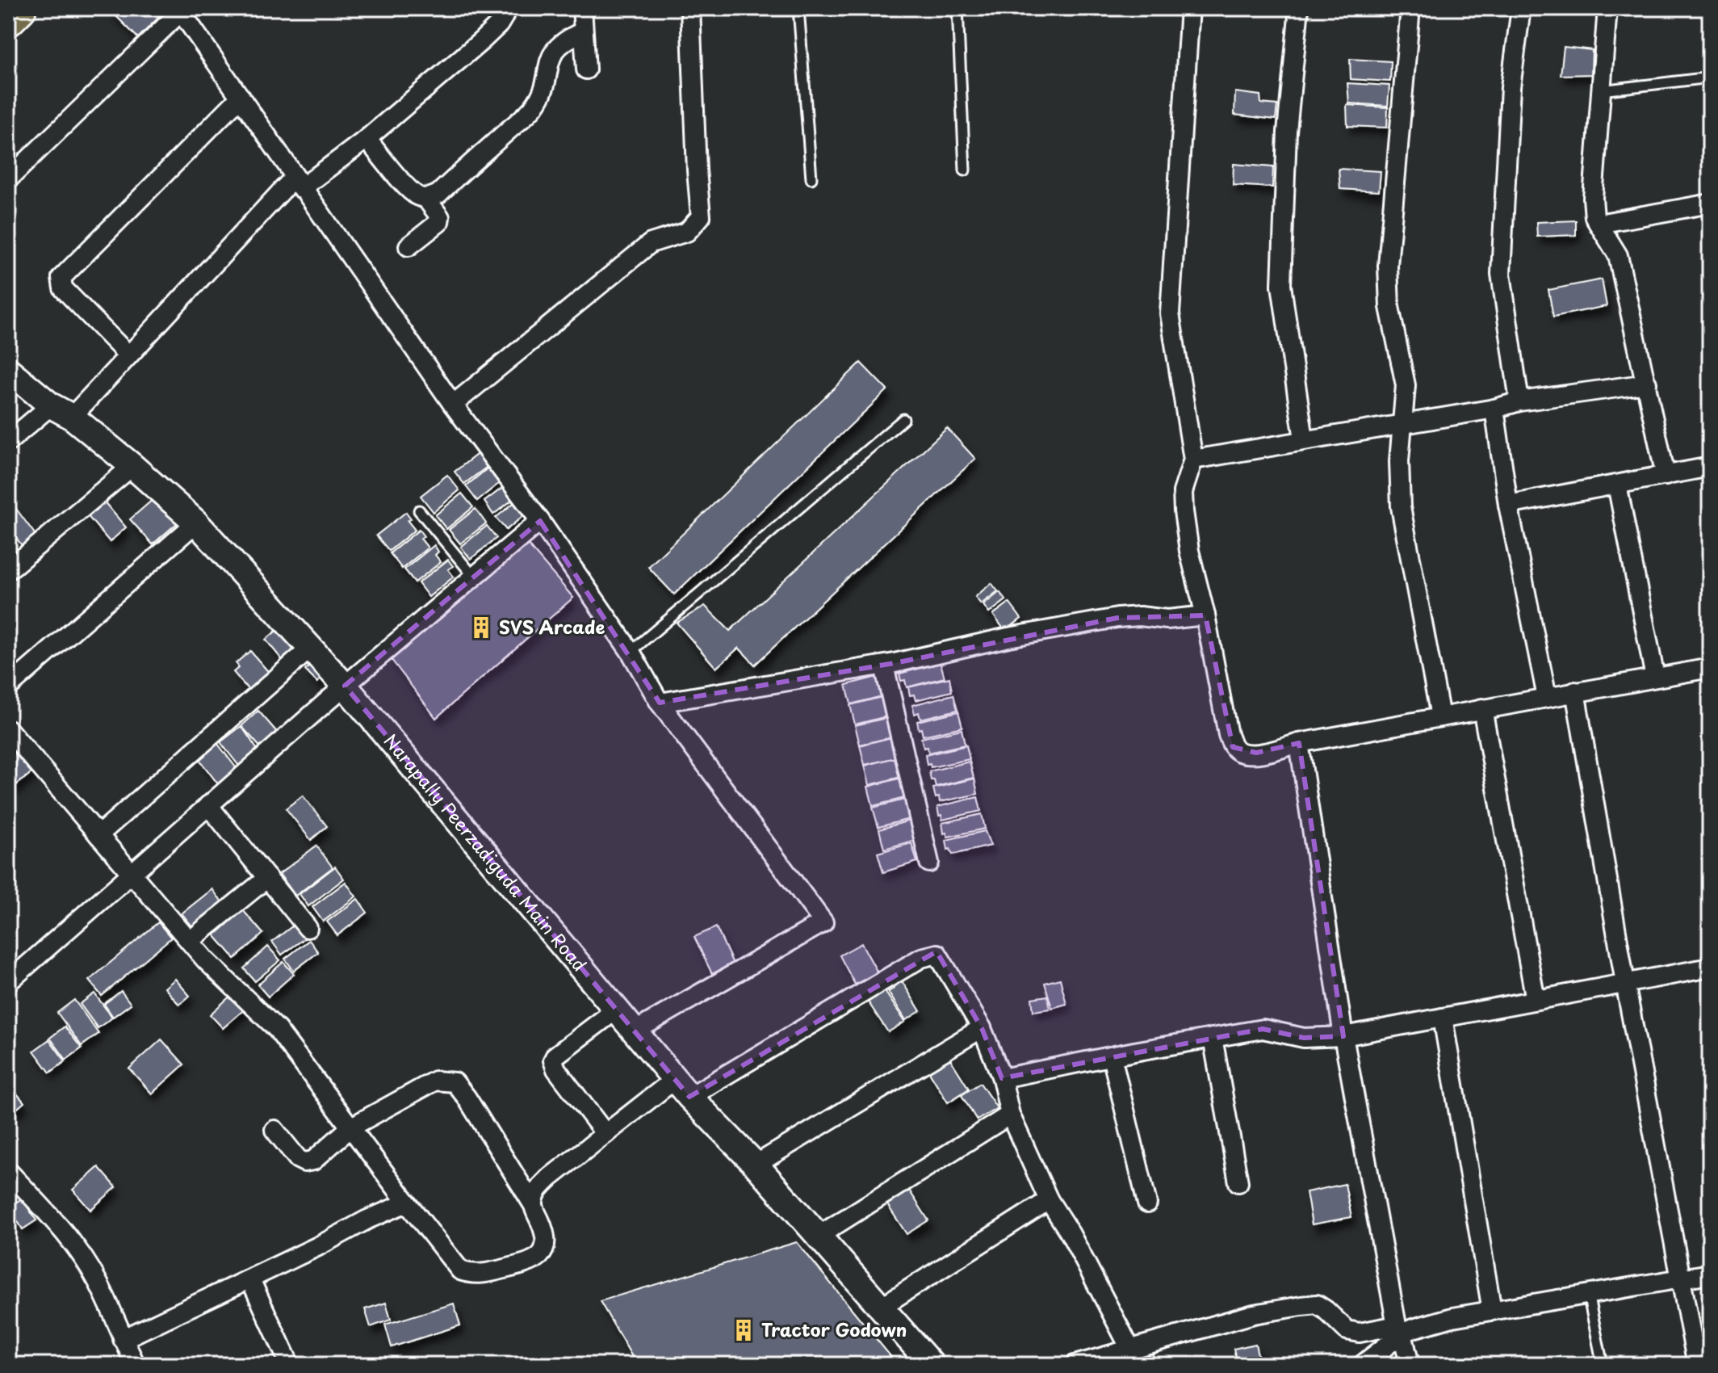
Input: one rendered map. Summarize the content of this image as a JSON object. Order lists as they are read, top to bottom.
{
  "streets": {
    "street": ["Narapally Peerzadiguda Main Road"]
  },
  "places": {
    "building": ["SVS Arcade", "Tractor Godown"]
  }
}
